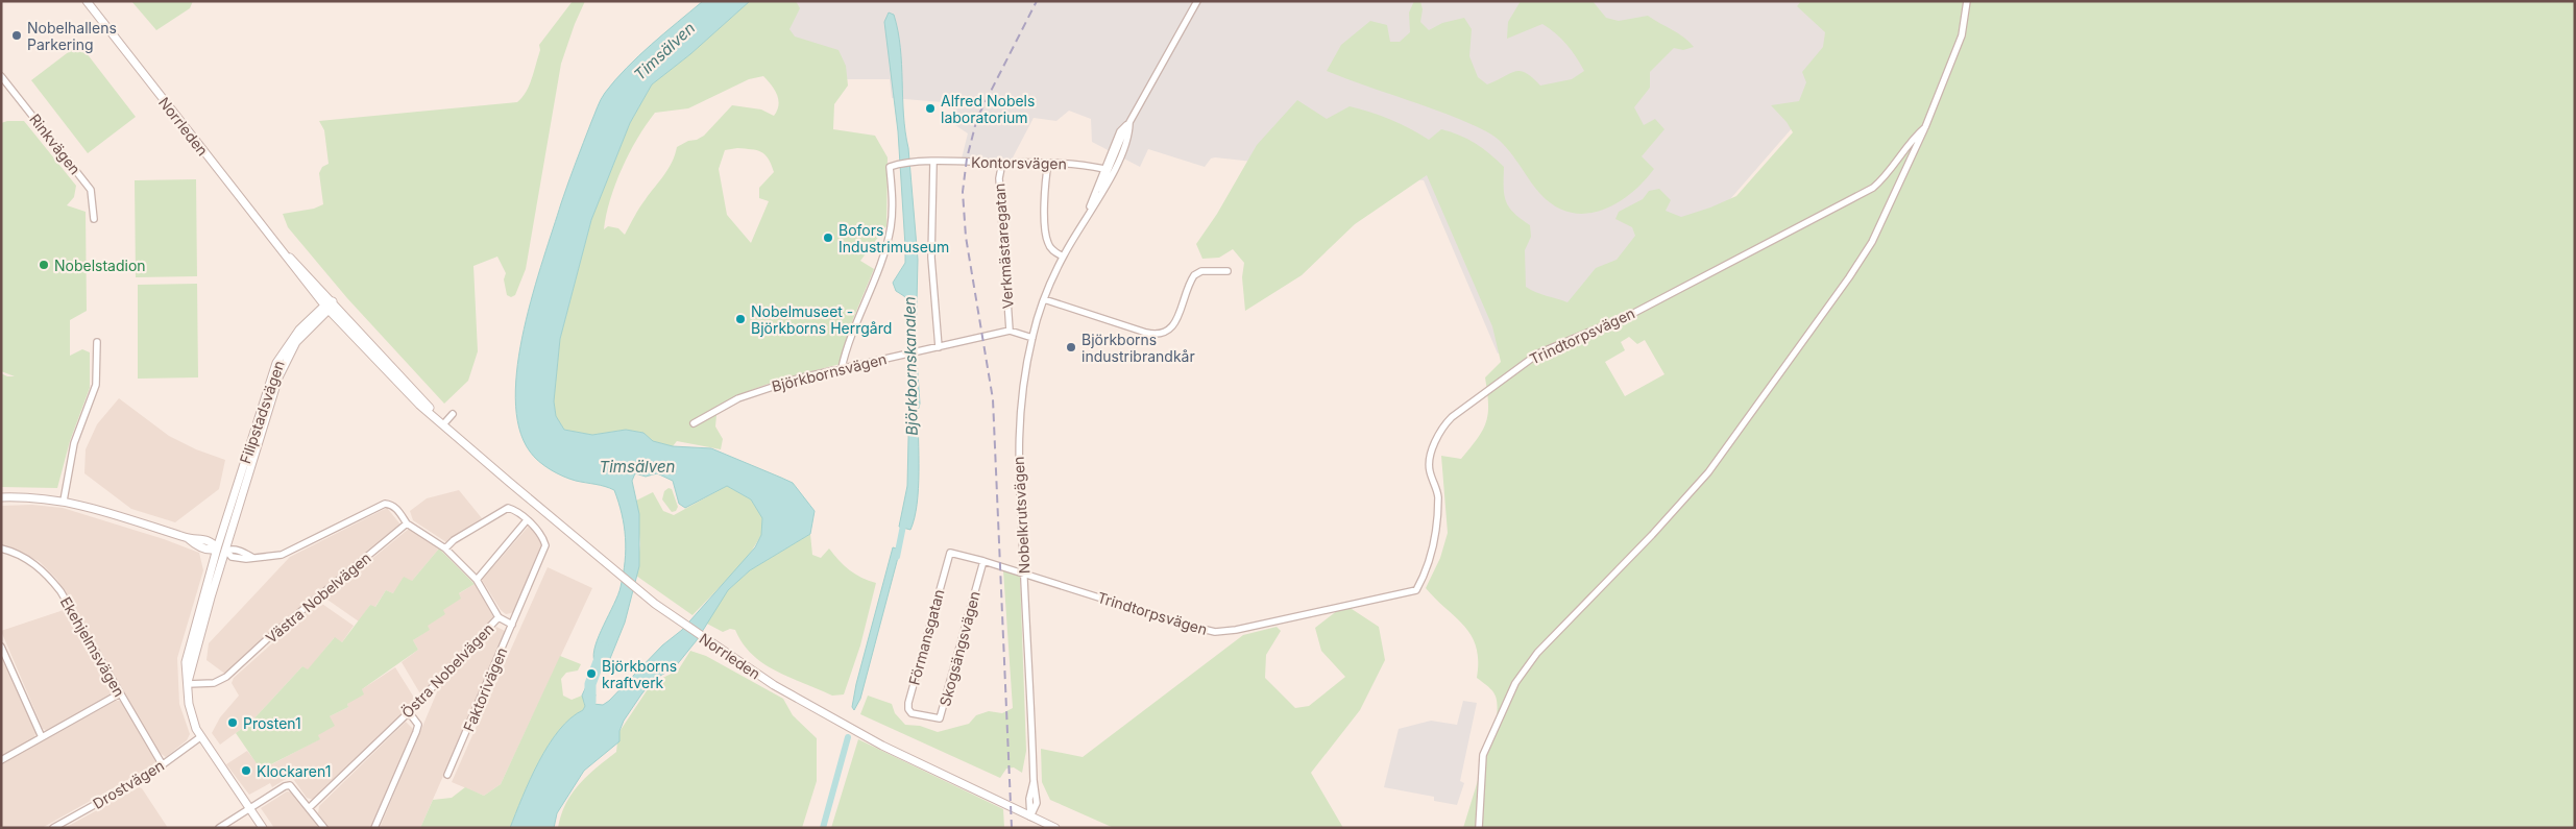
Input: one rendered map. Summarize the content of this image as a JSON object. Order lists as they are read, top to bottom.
{
  "streets": {
    "street": [
      "Norrleden",
      "Rinkvägen",
      "Kontorsvägen",
      "Verkmästaregatan",
      "Trindtorpsvägen",
      "Björkbornsvägen",
      "Filipstadsvägen",
      "Nobelkrutsvägen",
      "Västra Nobelvägen",
      "Förmansgatan",
      "Ekehjelmsvägen",
      "Skogsängsvägen",
      "Östra Nobelvägen",
      "Faktorivägen",
      "Drostvägen"
    ]
  },
  "crossings": [
    ["Norrleden", "Filipstadsvägen"],
    ["Norrleden", "Nobelkrutsvägen"],
    ["Kontorsvägen", "Verkmästaregatan"],
    ["Kontorsvägen", "Björkbornsvägen"],
    ["Verkmästaregatan", "Björkbornsvägen"],
    ["Trindtorpsvägen", "Nobelkrutsvägen"],
    ["Trindtorpsvägen", "Förmansgatan"],
    ["Trindtorpsvägen", "Skogsängsvägen"],
    ["Filipstadsvägen", "Västra Nobelvägen"],
    ["Filipstadsvägen", "Drostvägen"],
    ["Förmansgatan", "Skogsängsvägen"],
    ["Ekehjelmsvägen", "Drostvägen"]
  ],
  "water": ["Timsälven", "Björkbornskanalen"],
  "places": [
    "Nobelhallens Parkering",
    "Alfred Nobels laboratorium",
    "Bofors Industrimuseum",
    "Nobelstadion",
    "Nobelmuseet - Björkborns Herrgård",
    "Björkborns industribrandkår",
    "Björkborns kraftverk",
    "Prosten1",
    "Klockaren1"
  ]
}
